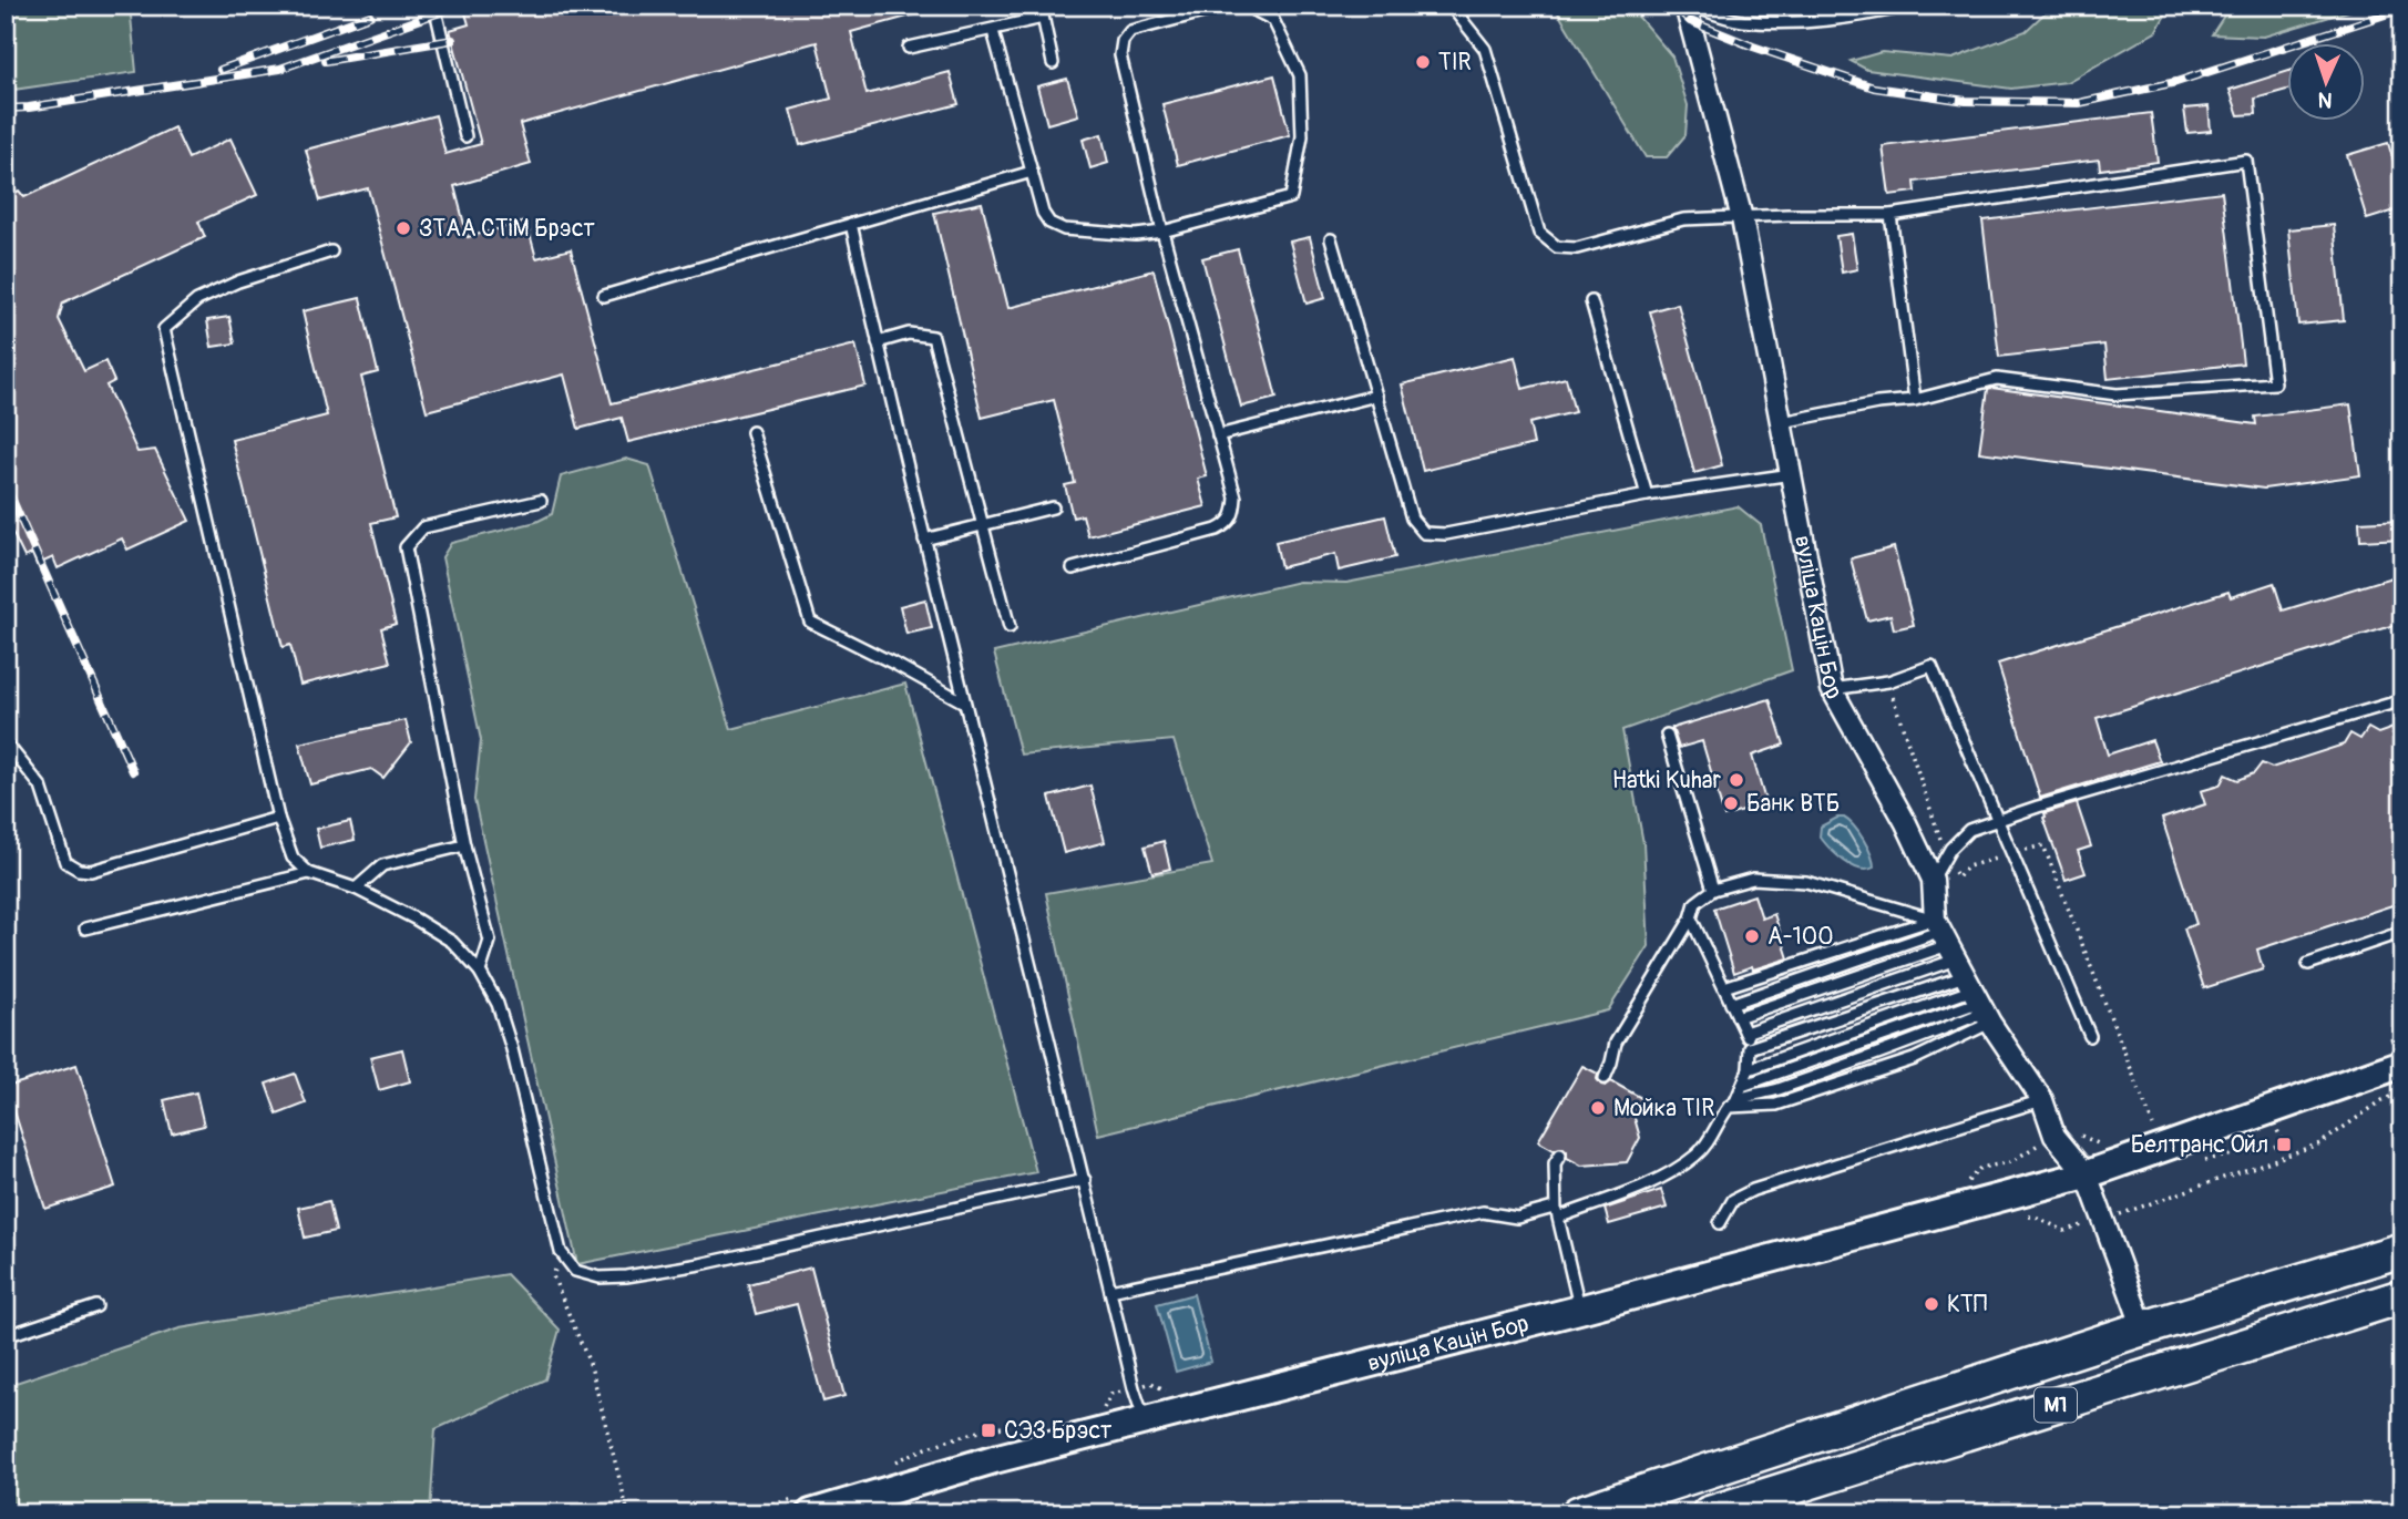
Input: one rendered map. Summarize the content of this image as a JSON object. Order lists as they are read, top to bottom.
{
  "streets": {
    "highway": ["М1"],
    "main road": ["вуліца Кацін Бор"]
  },
  "places": {
    "other": [
      "TIR",
      "ЗТАА СТіМ Брэст",
      "Hatki Kuhar",
      "Банк ВТБ",
      "А-100",
      "Мойка TIR",
      "КТП"
    ],
    "transit": ["Белтранс Ойл", "СЭЗ Брэст"]
  },
  "north": "bottom"
}
